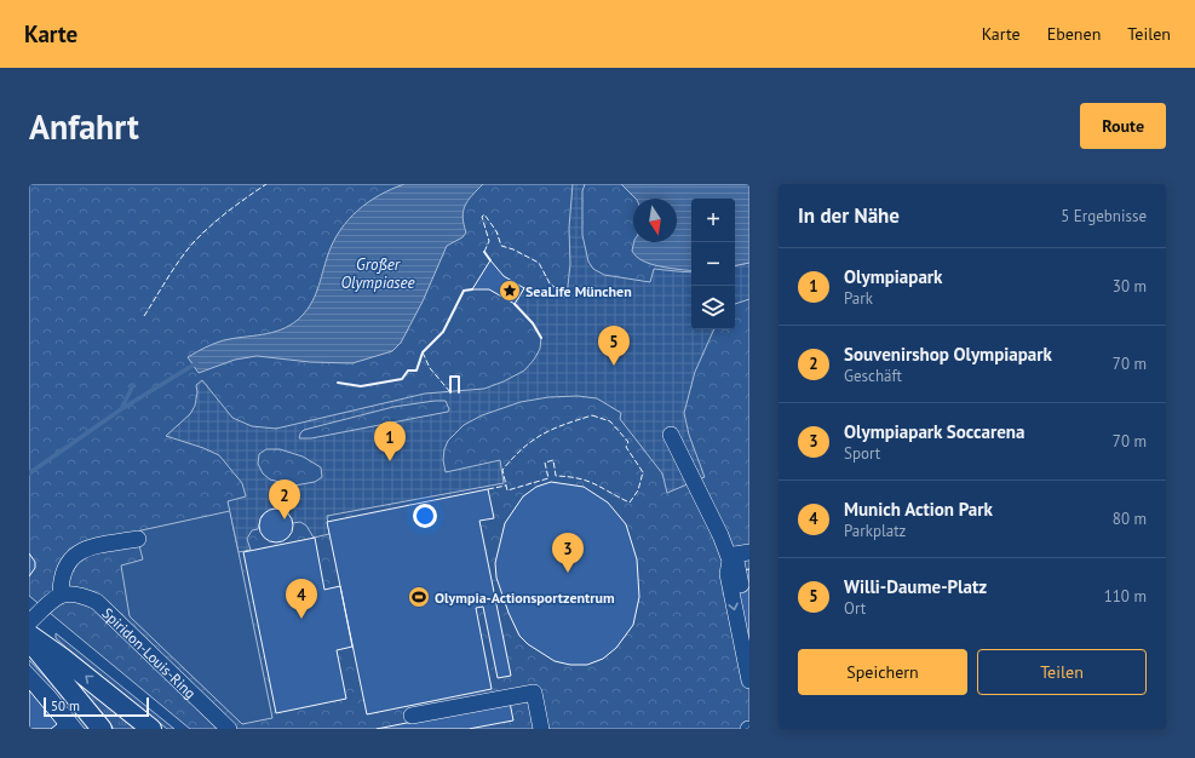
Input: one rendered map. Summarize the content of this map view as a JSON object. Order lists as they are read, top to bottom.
{
  "streets": {
    "street": ["Spiridon-Louis-Ring"]
  },
  "water": ["Großer Olympiasee"],
  "places": {
    "place": ["SeaLife München"],
    "sports": ["Olympia-Actionsportzentrum"]
  },
  "scale_bar": "50 m",
  "north": "bottom",
  "page": {
    "header": "Karte",
    "nav": ["Karte", "Ebenen", "Teilen"],
    "buttons": [
      "Route",
      ["Speichern", "Teilen"]
    ],
    "title": "Anfahrt",
    "heading": ["In der Nähe", "5 Ergebnisse"],
    "map_buttons": ["+", "−"],
    "list": [
      {
        "mark": "1",
        "name": "Olympiapark",
        "note": "Park",
        "value": "30 m"
      },
      {
        "mark": "2",
        "name": "Souvenirshop Olympiapark",
        "note": "Geschäft",
        "value": "70 m"
      },
      {
        "mark": "3",
        "name": "Olympiapark Soccarena",
        "note": "Sport",
        "value": "70 m"
      },
      {
        "mark": "4",
        "name": "Munich Action Park",
        "note": "Parkplatz",
        "value": "80 m"
      },
      {
        "mark": "5",
        "name": "Willi-Daume-Platz",
        "note": "Ort",
        "value": "110 m"
      }
    ],
    "pins": [
      "5",
      "1",
      "2",
      "3",
      "4"
    ],
    "scale": "50 m"
  }
}
